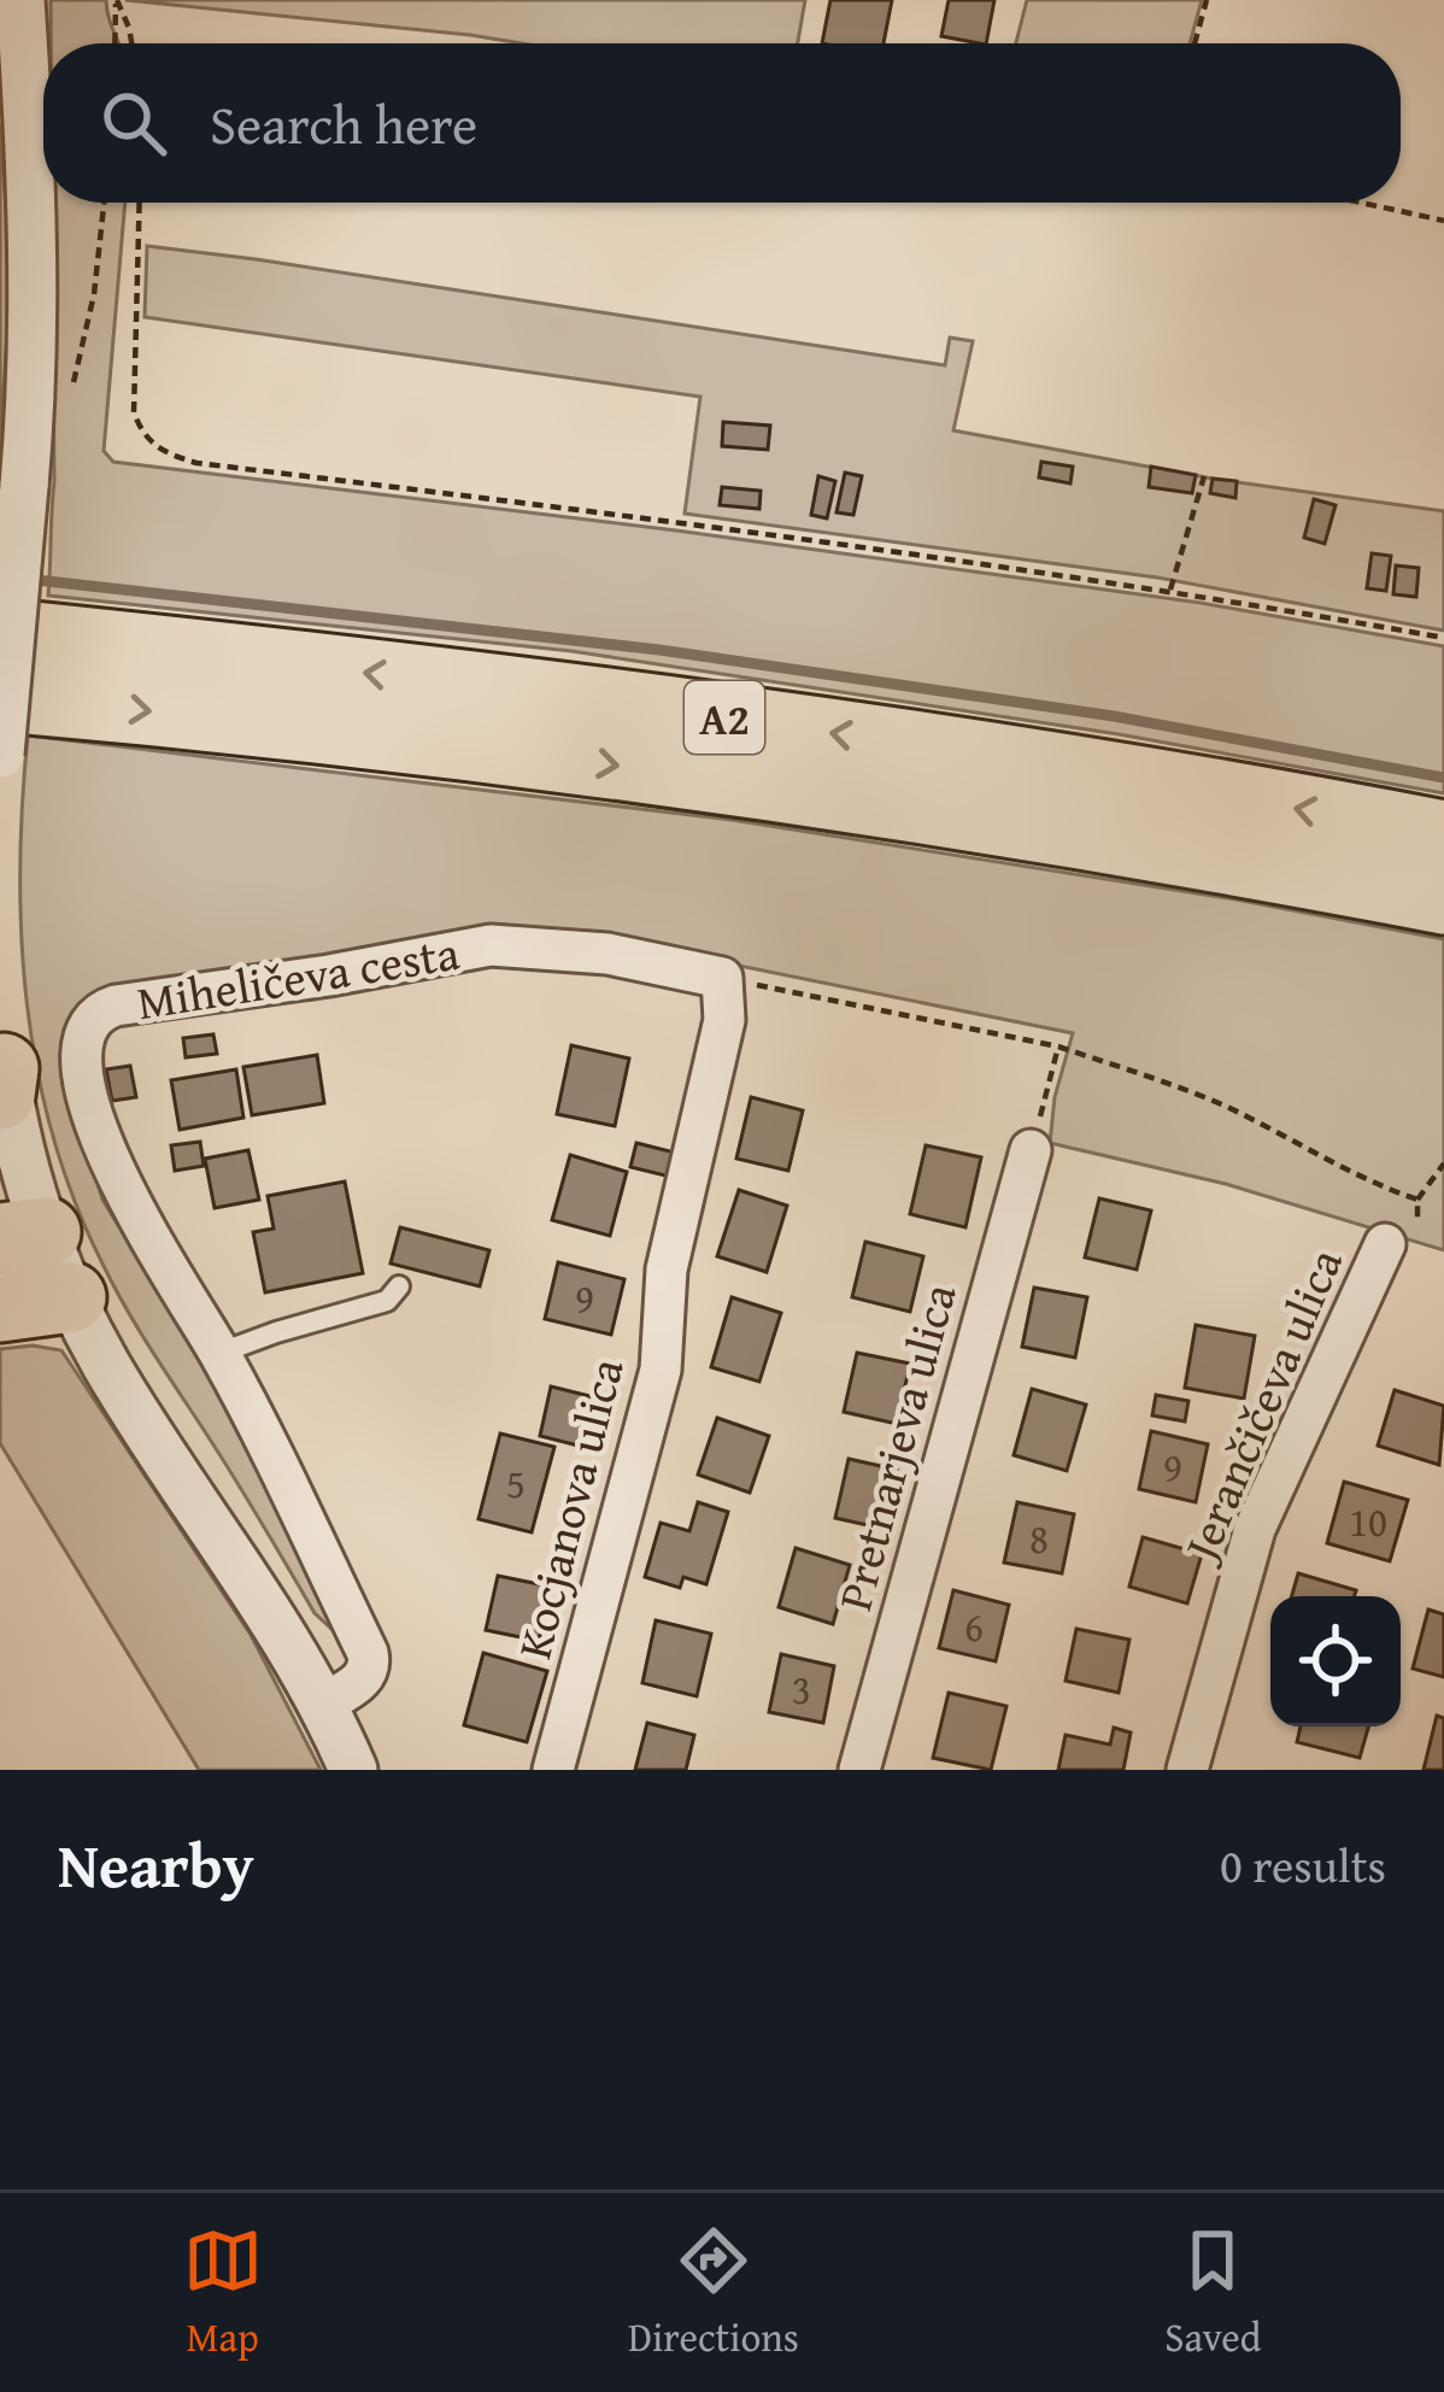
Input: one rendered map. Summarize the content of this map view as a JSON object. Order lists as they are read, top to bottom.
{
  "streets": {
    "highway": ["A2"],
    "street": [
      "Miheličeva cesta",
      "Jerančičeva ulica",
      "Pretnarjeva ulica",
      "Kocjanova ulica"
    ]
  },
  "crossings": [
    ["Miheličeva cesta", "Kocjanova ulica"]
  ],
  "house_numbers": [
    "9",
    "9",
    "5",
    "10",
    "8",
    "6",
    "3"
  ],
  "page": {
    "search": "Search here",
    "heading": ["Nearby", "0 results"],
    "nav": ["Map", "Directions", "Saved"]
  }
}
